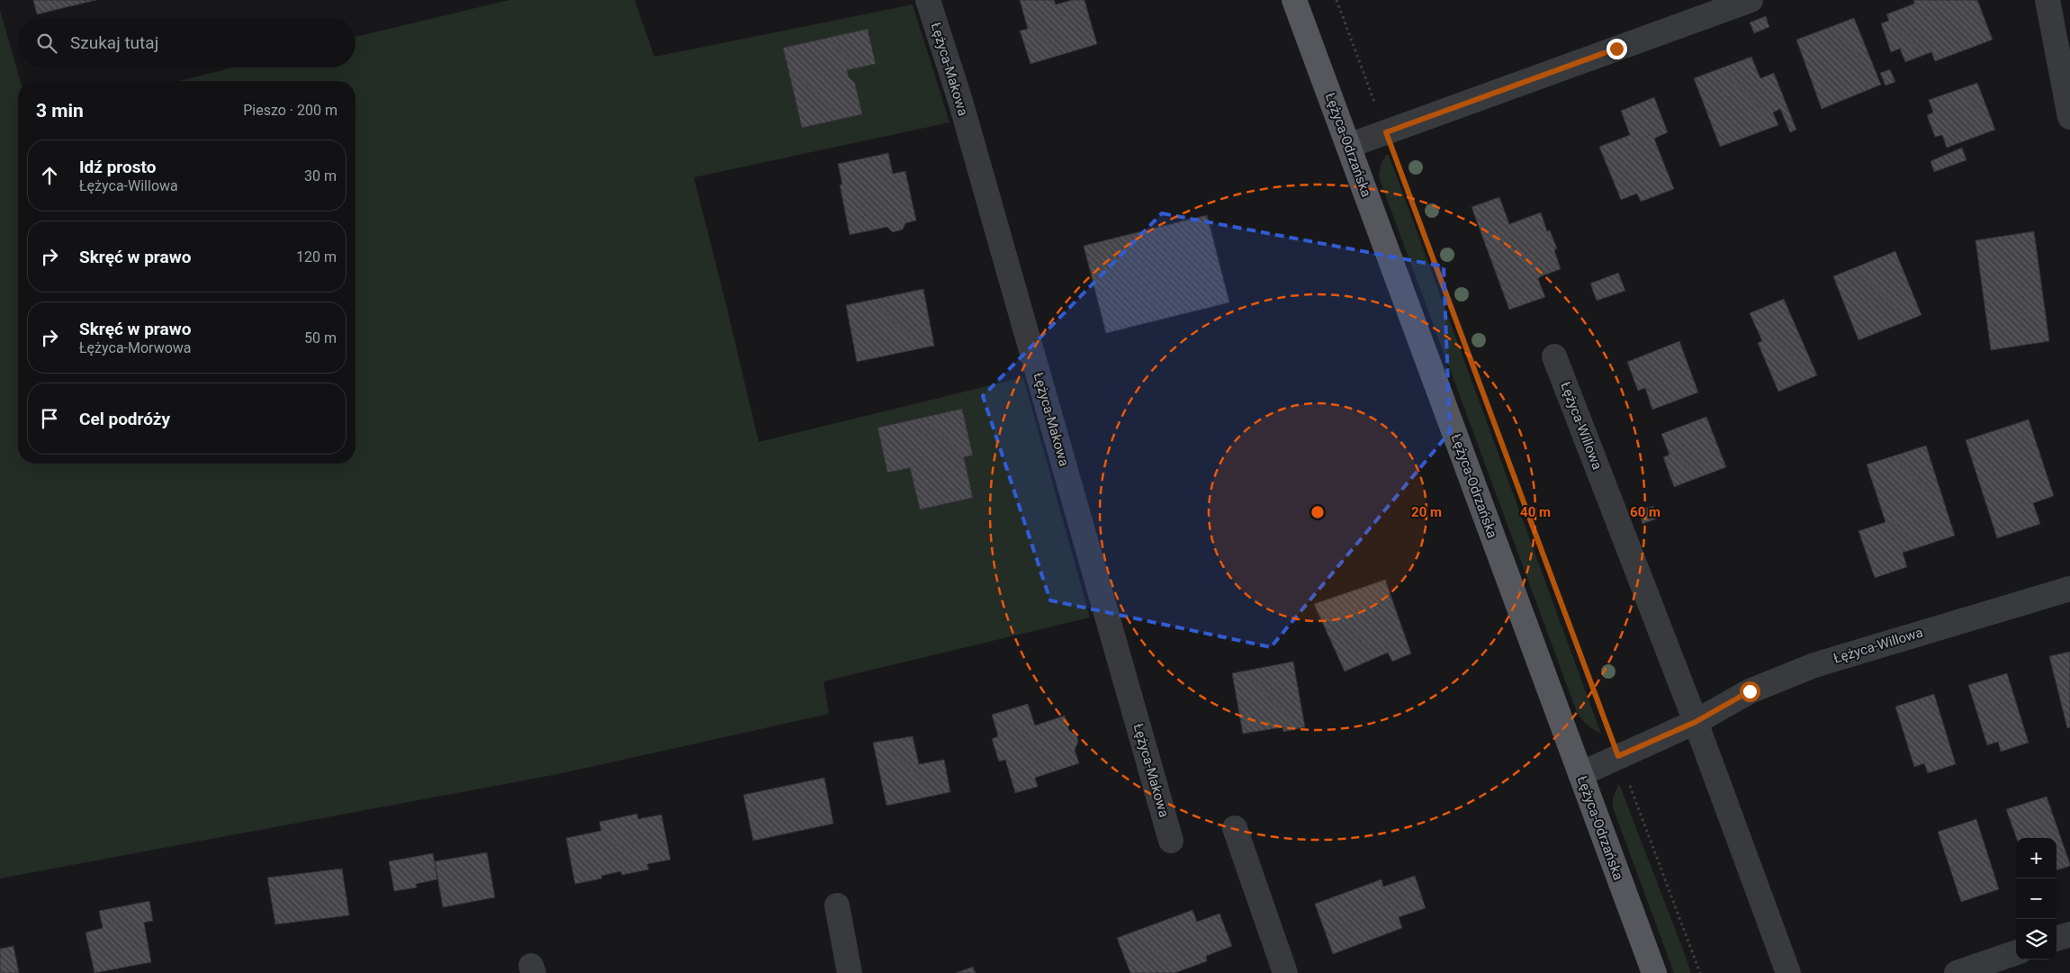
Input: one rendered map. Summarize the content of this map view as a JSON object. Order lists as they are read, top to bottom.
{
  "streets": {
    "main road": ["Łężyca-Odrzańska"],
    "street": ["Łężyca-Makowa", "Łężyca-Willowa"]
  },
  "crossings": [
    ["Łężyca-Odrzańska", "Łężyca-Willowa"]
  ],
  "page": {
    "search": "Szukaj tutaj",
    "heading": ["3 min", "Pieszo · 200 m"],
    "list": [
      ["Idź prosto", "Łężyca-Willowa", "30 m"],
      ["Skręć w prawo", "120 m"],
      ["Skręć w prawo", "Łężyca-Morwowa", "50 m"],
      "Cel podróży"
    ],
    "map_buttons": ["+", "−"]
  },
  "rings": ["20 m", "40 m", "60 m"]
}
